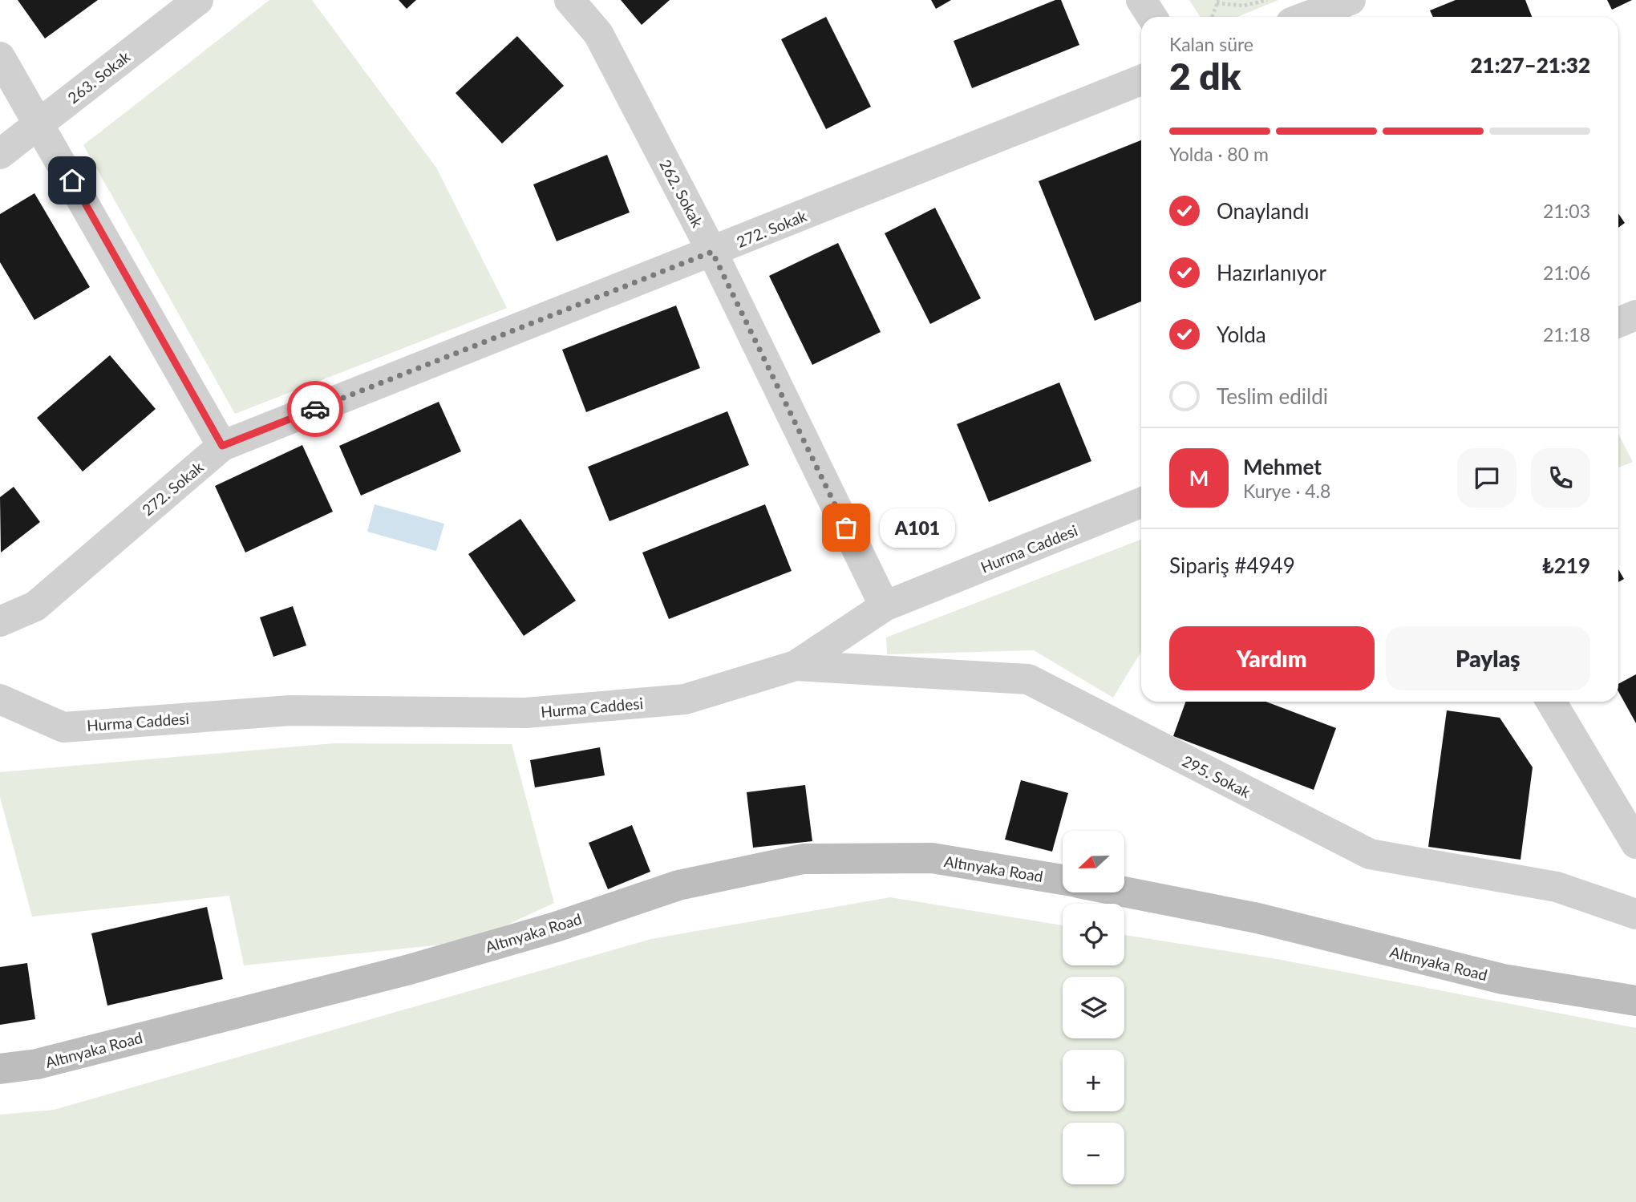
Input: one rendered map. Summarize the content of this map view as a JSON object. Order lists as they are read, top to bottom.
{
  "streets": {
    "main road": ["Altınyaka Road"],
    "street": [
      "263. Sokak",
      "262. Sokak",
      "272. Sokak",
      "Hurma Caddesi",
      "295. Sokak"
    ]
  },
  "crossings": [
    ["262. Sokak", "272. Sokak"],
    ["262. Sokak", "Hurma Caddesi"],
    ["Hurma Caddesi", "295. Sokak"]
  ],
  "places": ["A101"],
  "north": "left",
  "page": {
    "heading": ["2 dk", "Kalan süre", "21:27–21:32"],
    "panel": [
      "Mehmet",
      "Kurye · 4.8",
      "Sipariş #4949",
      "₺219"
    ],
    "bar": "Yolda · 80 m",
    "list": [
      ["Onaylandı", "21:03"],
      ["Hazırlanıyor", "21:06"],
      ["Yolda", "21:18"],
      "Teslim edildi"
    ],
    "round": "M",
    "bubble": "A101",
    "buttons": ["Yardım", "Paylaş"],
    "map_buttons": ["+", "−"]
  }
}
